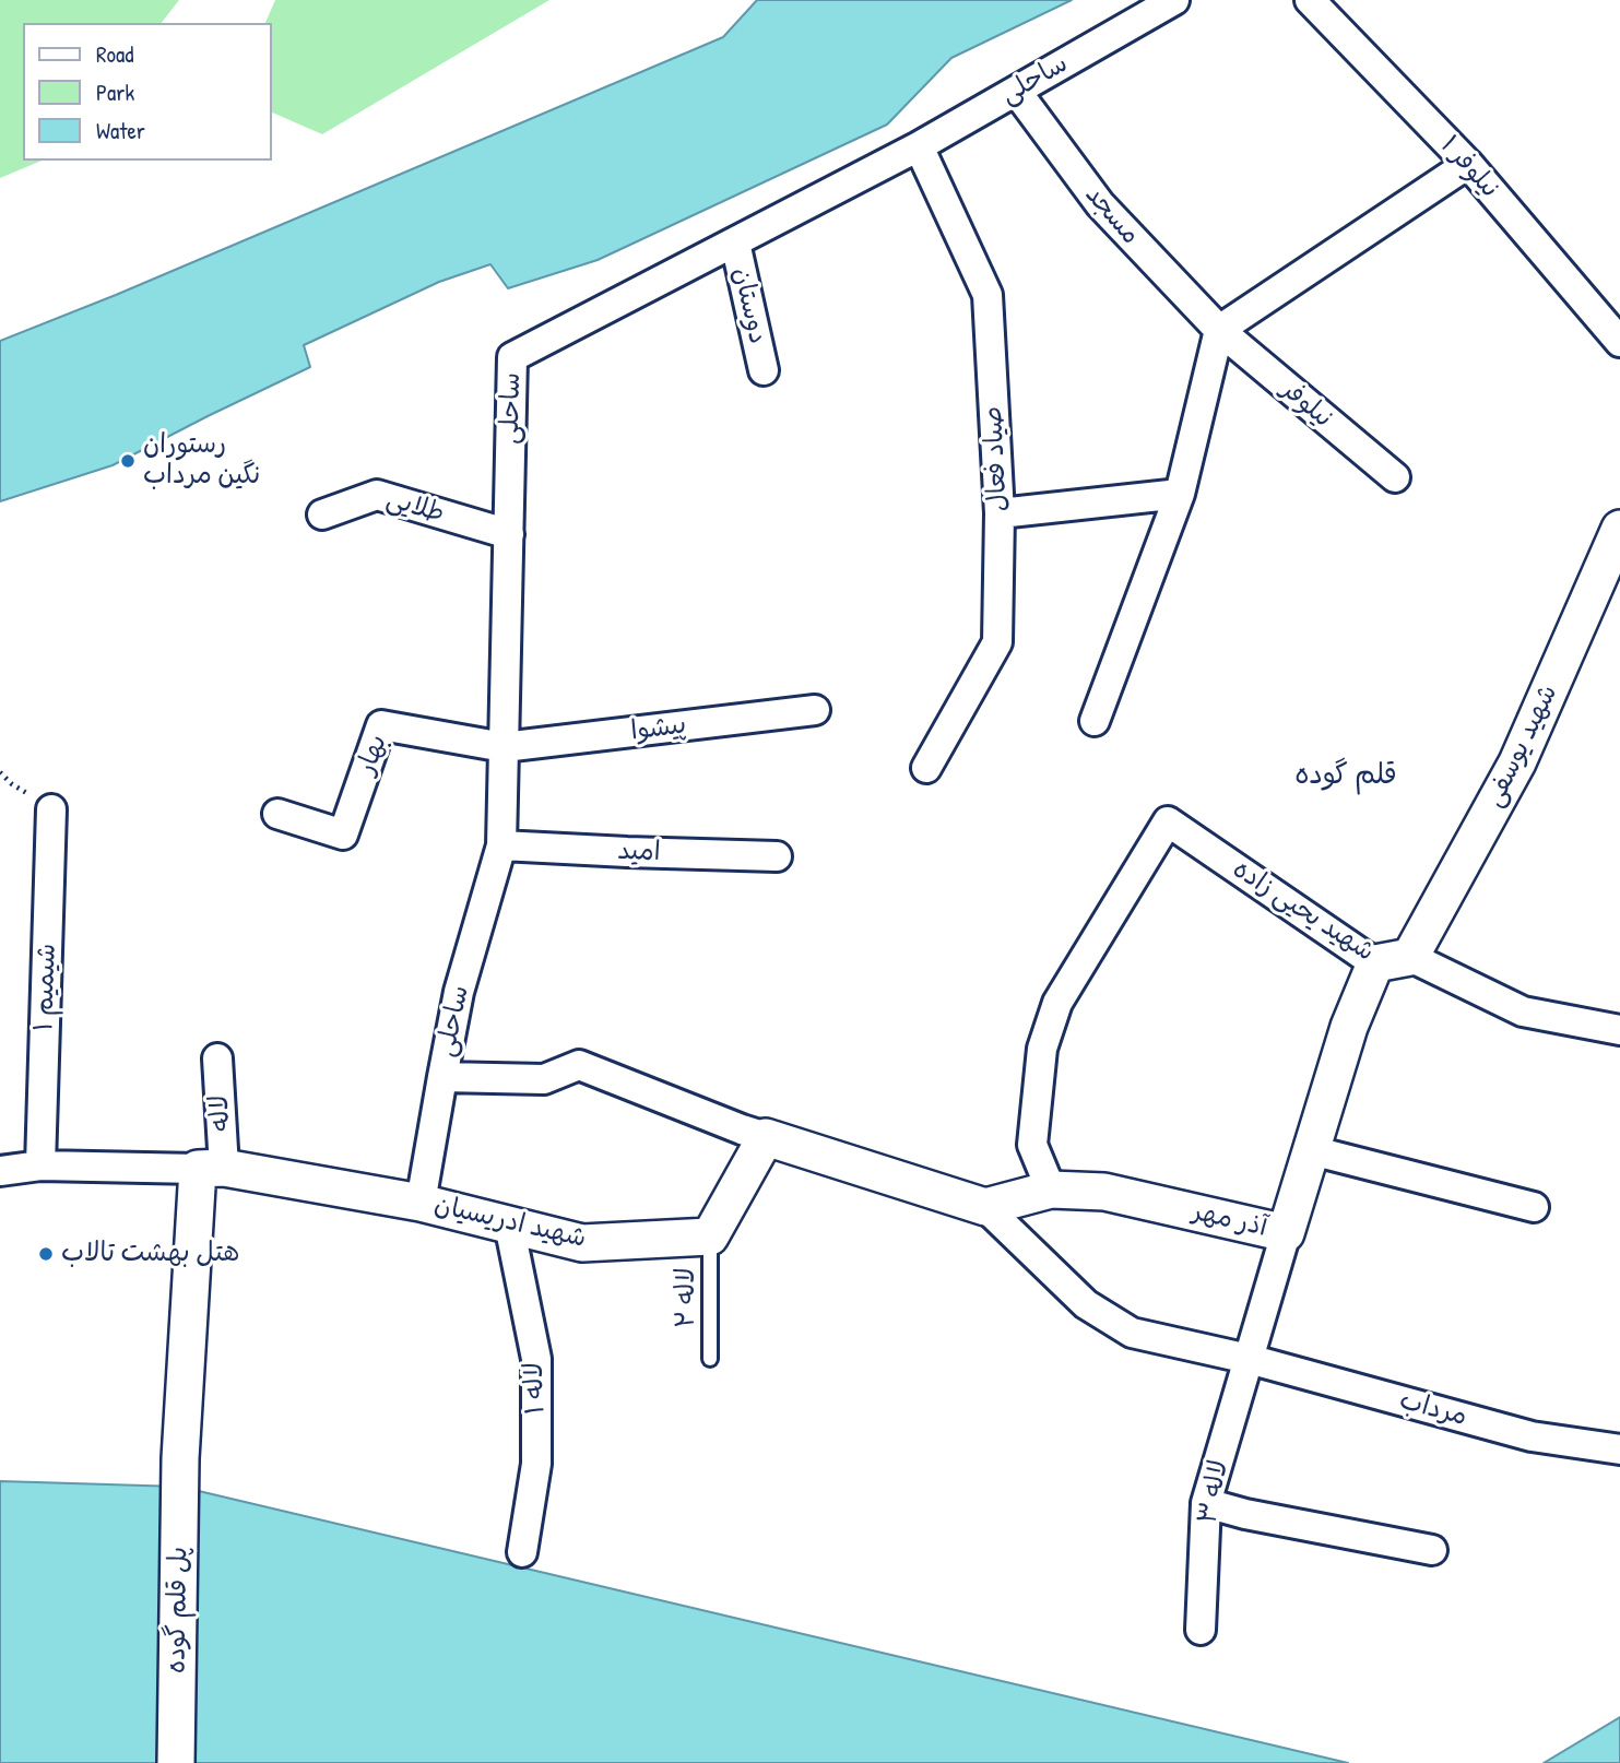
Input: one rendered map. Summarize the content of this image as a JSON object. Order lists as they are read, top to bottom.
{
  "streets": {
    "street": [
      "ساحلی",
      "نیلوفر ۱",
      "مسجد",
      "دوستان",
      "نیلوفر",
      "صیاد فعال",
      "طلایی",
      "پیشوا",
      "شهید یوسفی",
      "بهار",
      "امید",
      "شهید یحیی زاده",
      "شیمیم ۱",
      "لاله",
      "آذر مهر",
      "شهید ادریسیان",
      "لاله ۱",
      "مرداب",
      "لاله ۳",
      "پل قلم گوده"
    ],
    "lane": ["لاله ۲"]
  },
  "crossings": [
    ["ساحلی", "مسجد"],
    ["ساحلی", "دوستان"],
    ["ساحلی", "صیاد فعال"],
    ["ساحلی", "طلایی"],
    ["ساحلی", "پیشوا"],
    ["ساحلی", "بهار"],
    ["ساحلی", "امید"],
    ["ساحلی", "شهید ادریسیان"],
    ["مسجد", "نیلوفر"],
    ["پیشوا", "بهار"],
    ["شهید یوسفی", "شهید یحیی زاده"],
    ["شهید یوسفی", "آذر مهر"],
    ["شهید یحیی زاده", "آذر مهر"],
    ["لاله", "شهید ادریسیان"],
    ["لاله", "پل قلم گوده"],
    ["آذر مهر", "مرداب"],
    ["آذر مهر", "لاله ۳"],
    ["شهید ادریسیان", "لاله ۲"],
    ["شهید ادریسیان", "لاله ۱"],
    ["شهید ادریسیان", "پل قلم گوده"],
    ["مرداب", "لاله ۳"]
  ],
  "districts": ["قلم گوده"],
  "places": ["رستوران نگین مرداب", "هتل بهشت تالاب"],
  "legend": ["Road", "Park", "Water"]
}
